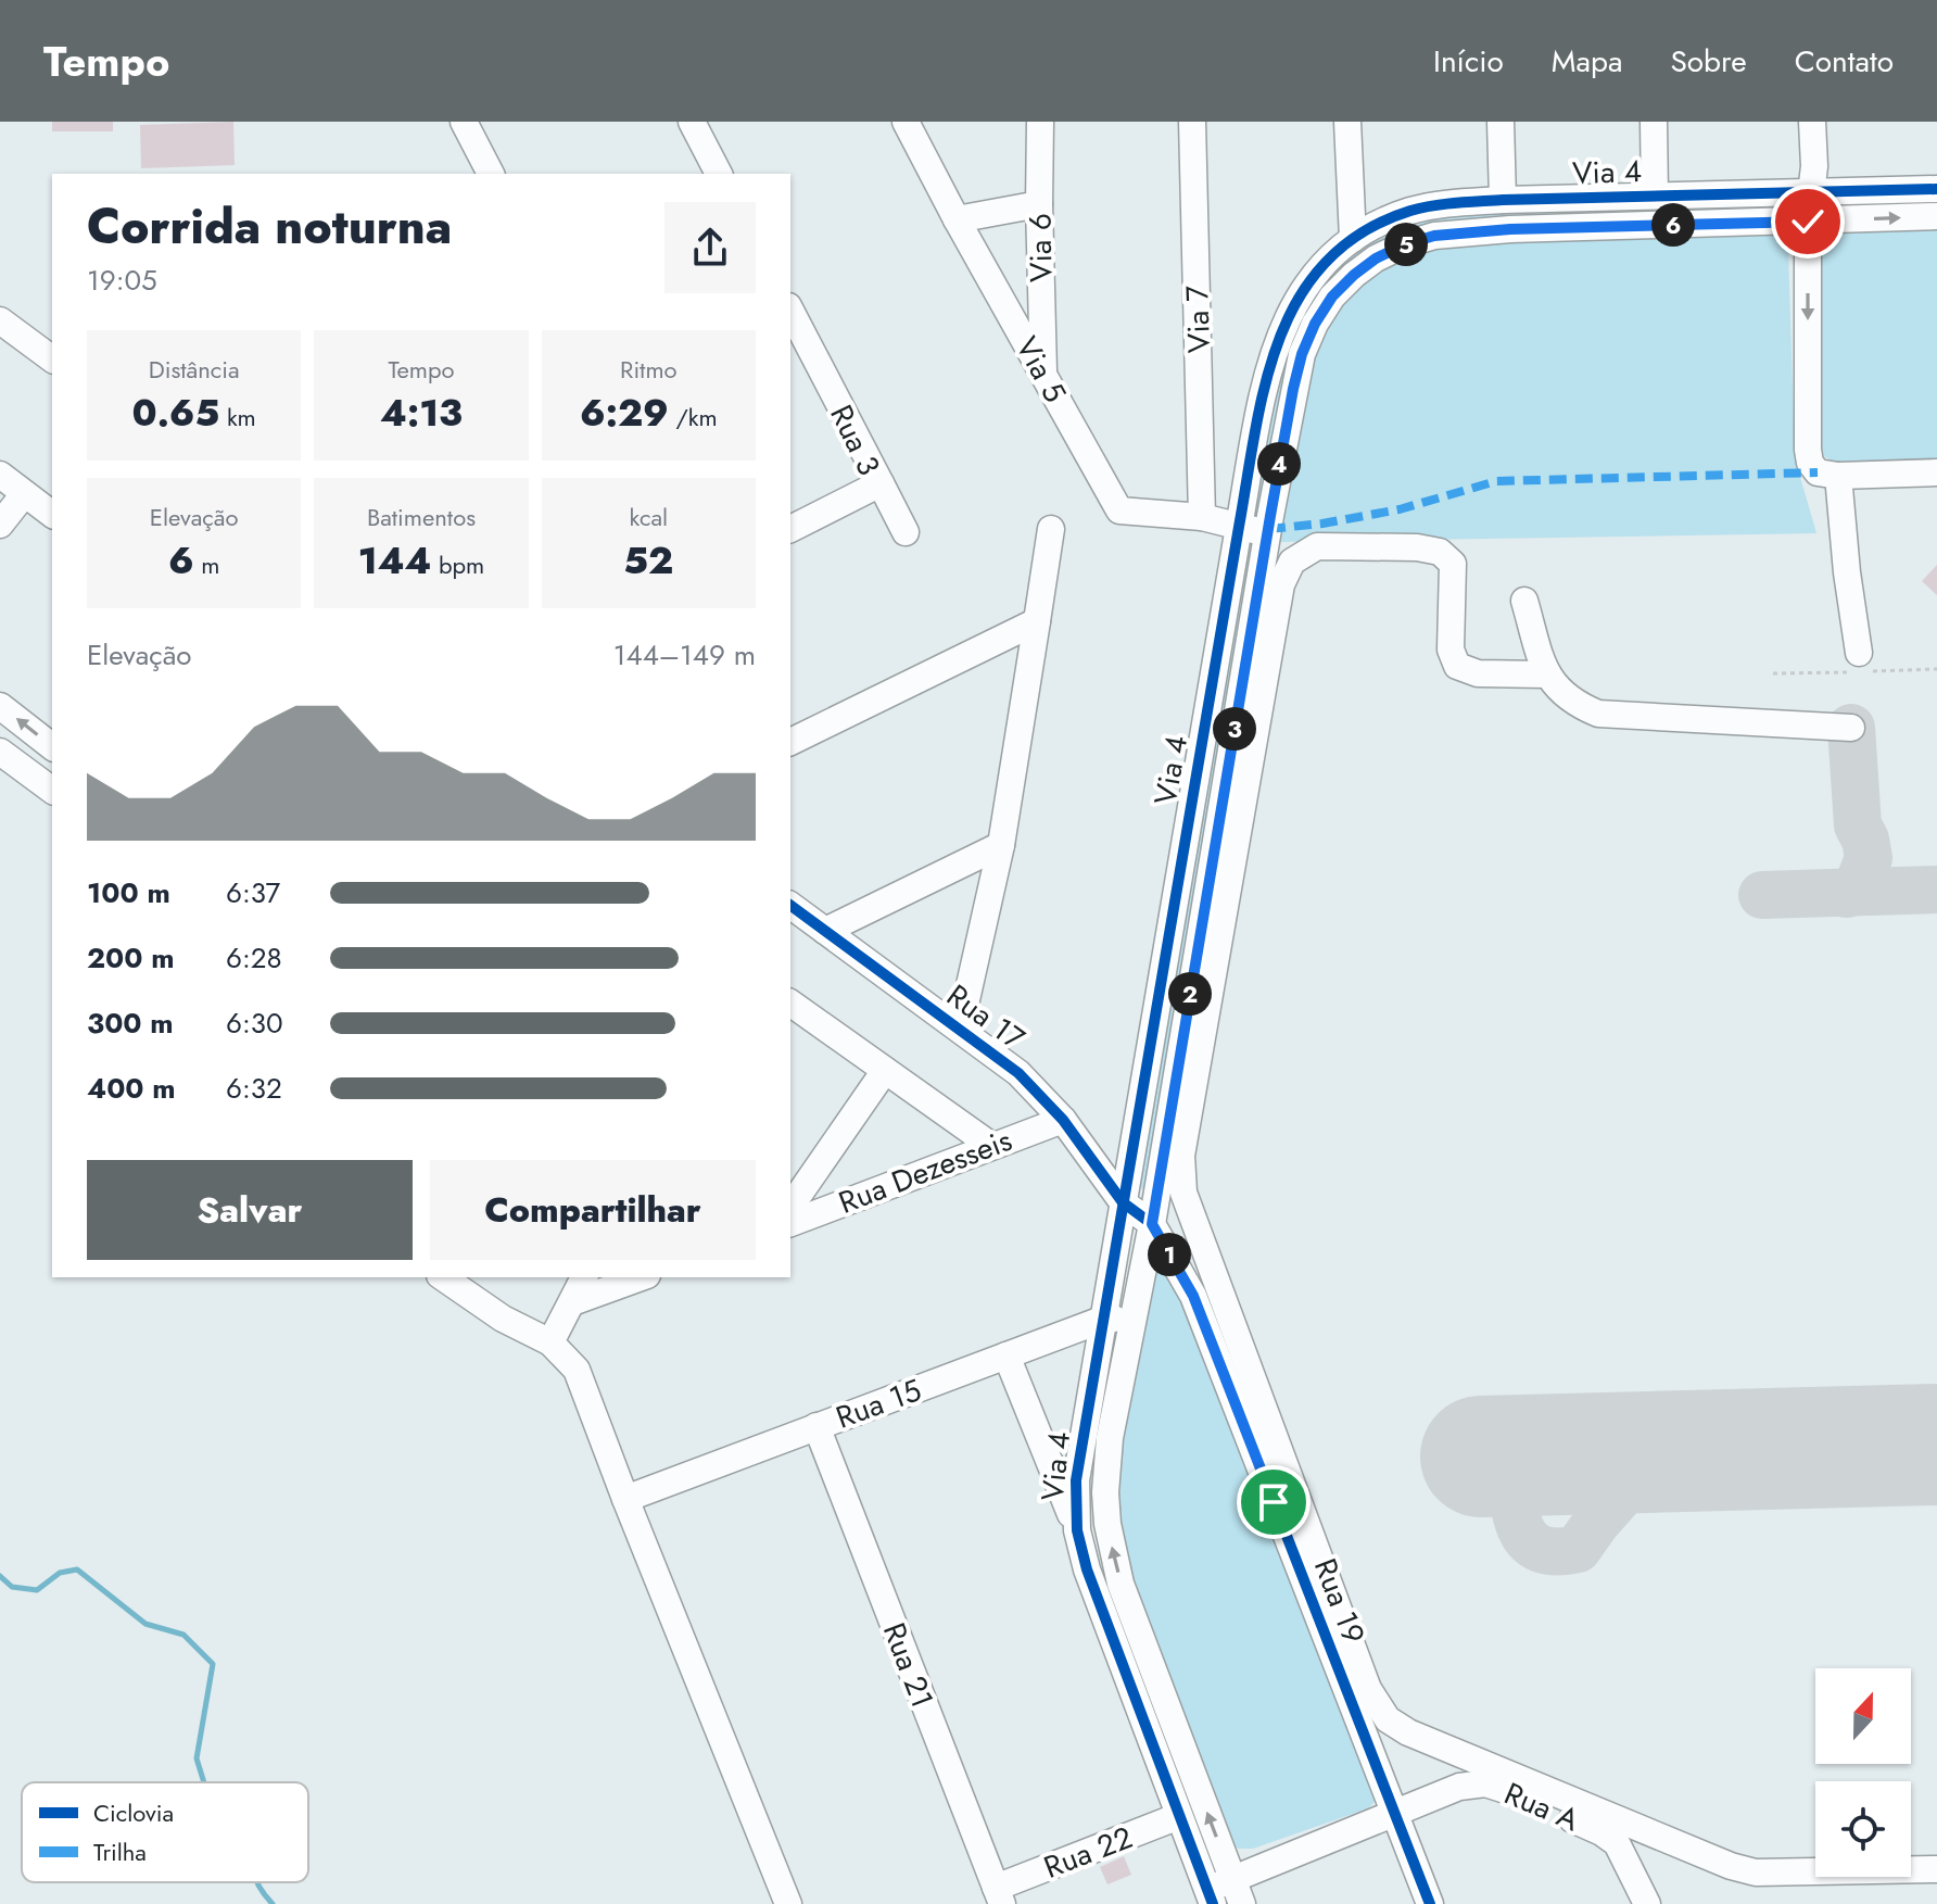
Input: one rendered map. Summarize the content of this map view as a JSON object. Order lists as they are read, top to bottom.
{
  "streets": {
    "street": [
      "Via 4",
      "Via 6",
      "Via 7",
      "Via 5",
      "Rua 3",
      "Rua 17",
      "Rua Dezesseis",
      "Rua 15",
      "Rua 19",
      "Rua 21",
      "Rua A",
      "Rua 22"
    ]
  },
  "crossings": [
    ["Via 4", "Via 5"],
    ["Via 4", "Rua 17"],
    ["Via 4", "Rua 15"],
    ["Via 4", "Rua 19"],
    ["Via 4", "Rua A"],
    ["Via 4", "Rua 22"],
    ["Via 6", "Via 5"],
    ["Via 7", "Via 5"],
    ["Rua 17", "Rua Dezesseis"],
    ["Rua 17", "Rua 19"],
    ["Rua 15", "Rua 21"],
    ["Rua 19", "Rua A"],
    ["Rua 21", "Rua 22"]
  ],
  "legend": ["Ciclovia", "Trilha"],
  "north": "top",
  "page": {
    "header": "Tempo",
    "nav": [
      "Início",
      "Mapa",
      "Sobre",
      "Contato"
    ],
    "heading": ["Corrida noturna", "19:05"],
    "pins": [
      "6",
      "5",
      "4",
      "3",
      "2",
      "1"
    ],
    "stats": [
      ["Distância", "0.65 km"],
      ["Tempo", "4:13"],
      ["Ritmo", "6:29 /km"],
      ["Elevação", "6 m"],
      ["Batimentos", "144 bpm"],
      ["kcal", "52"]
    ],
    "chart": ["Elevação", "144–149 m"],
    "list": [
      {
        "name": "100 m",
        "note": "6:37"
      },
      {
        "name": "200 m",
        "note": "6:28"
      },
      {
        "name": "300 m",
        "note": "6:30"
      },
      {
        "name": "400 m",
        "note": "6:32"
      }
    ],
    "buttons": ["Salvar", "Compartilhar"]
  }
}
